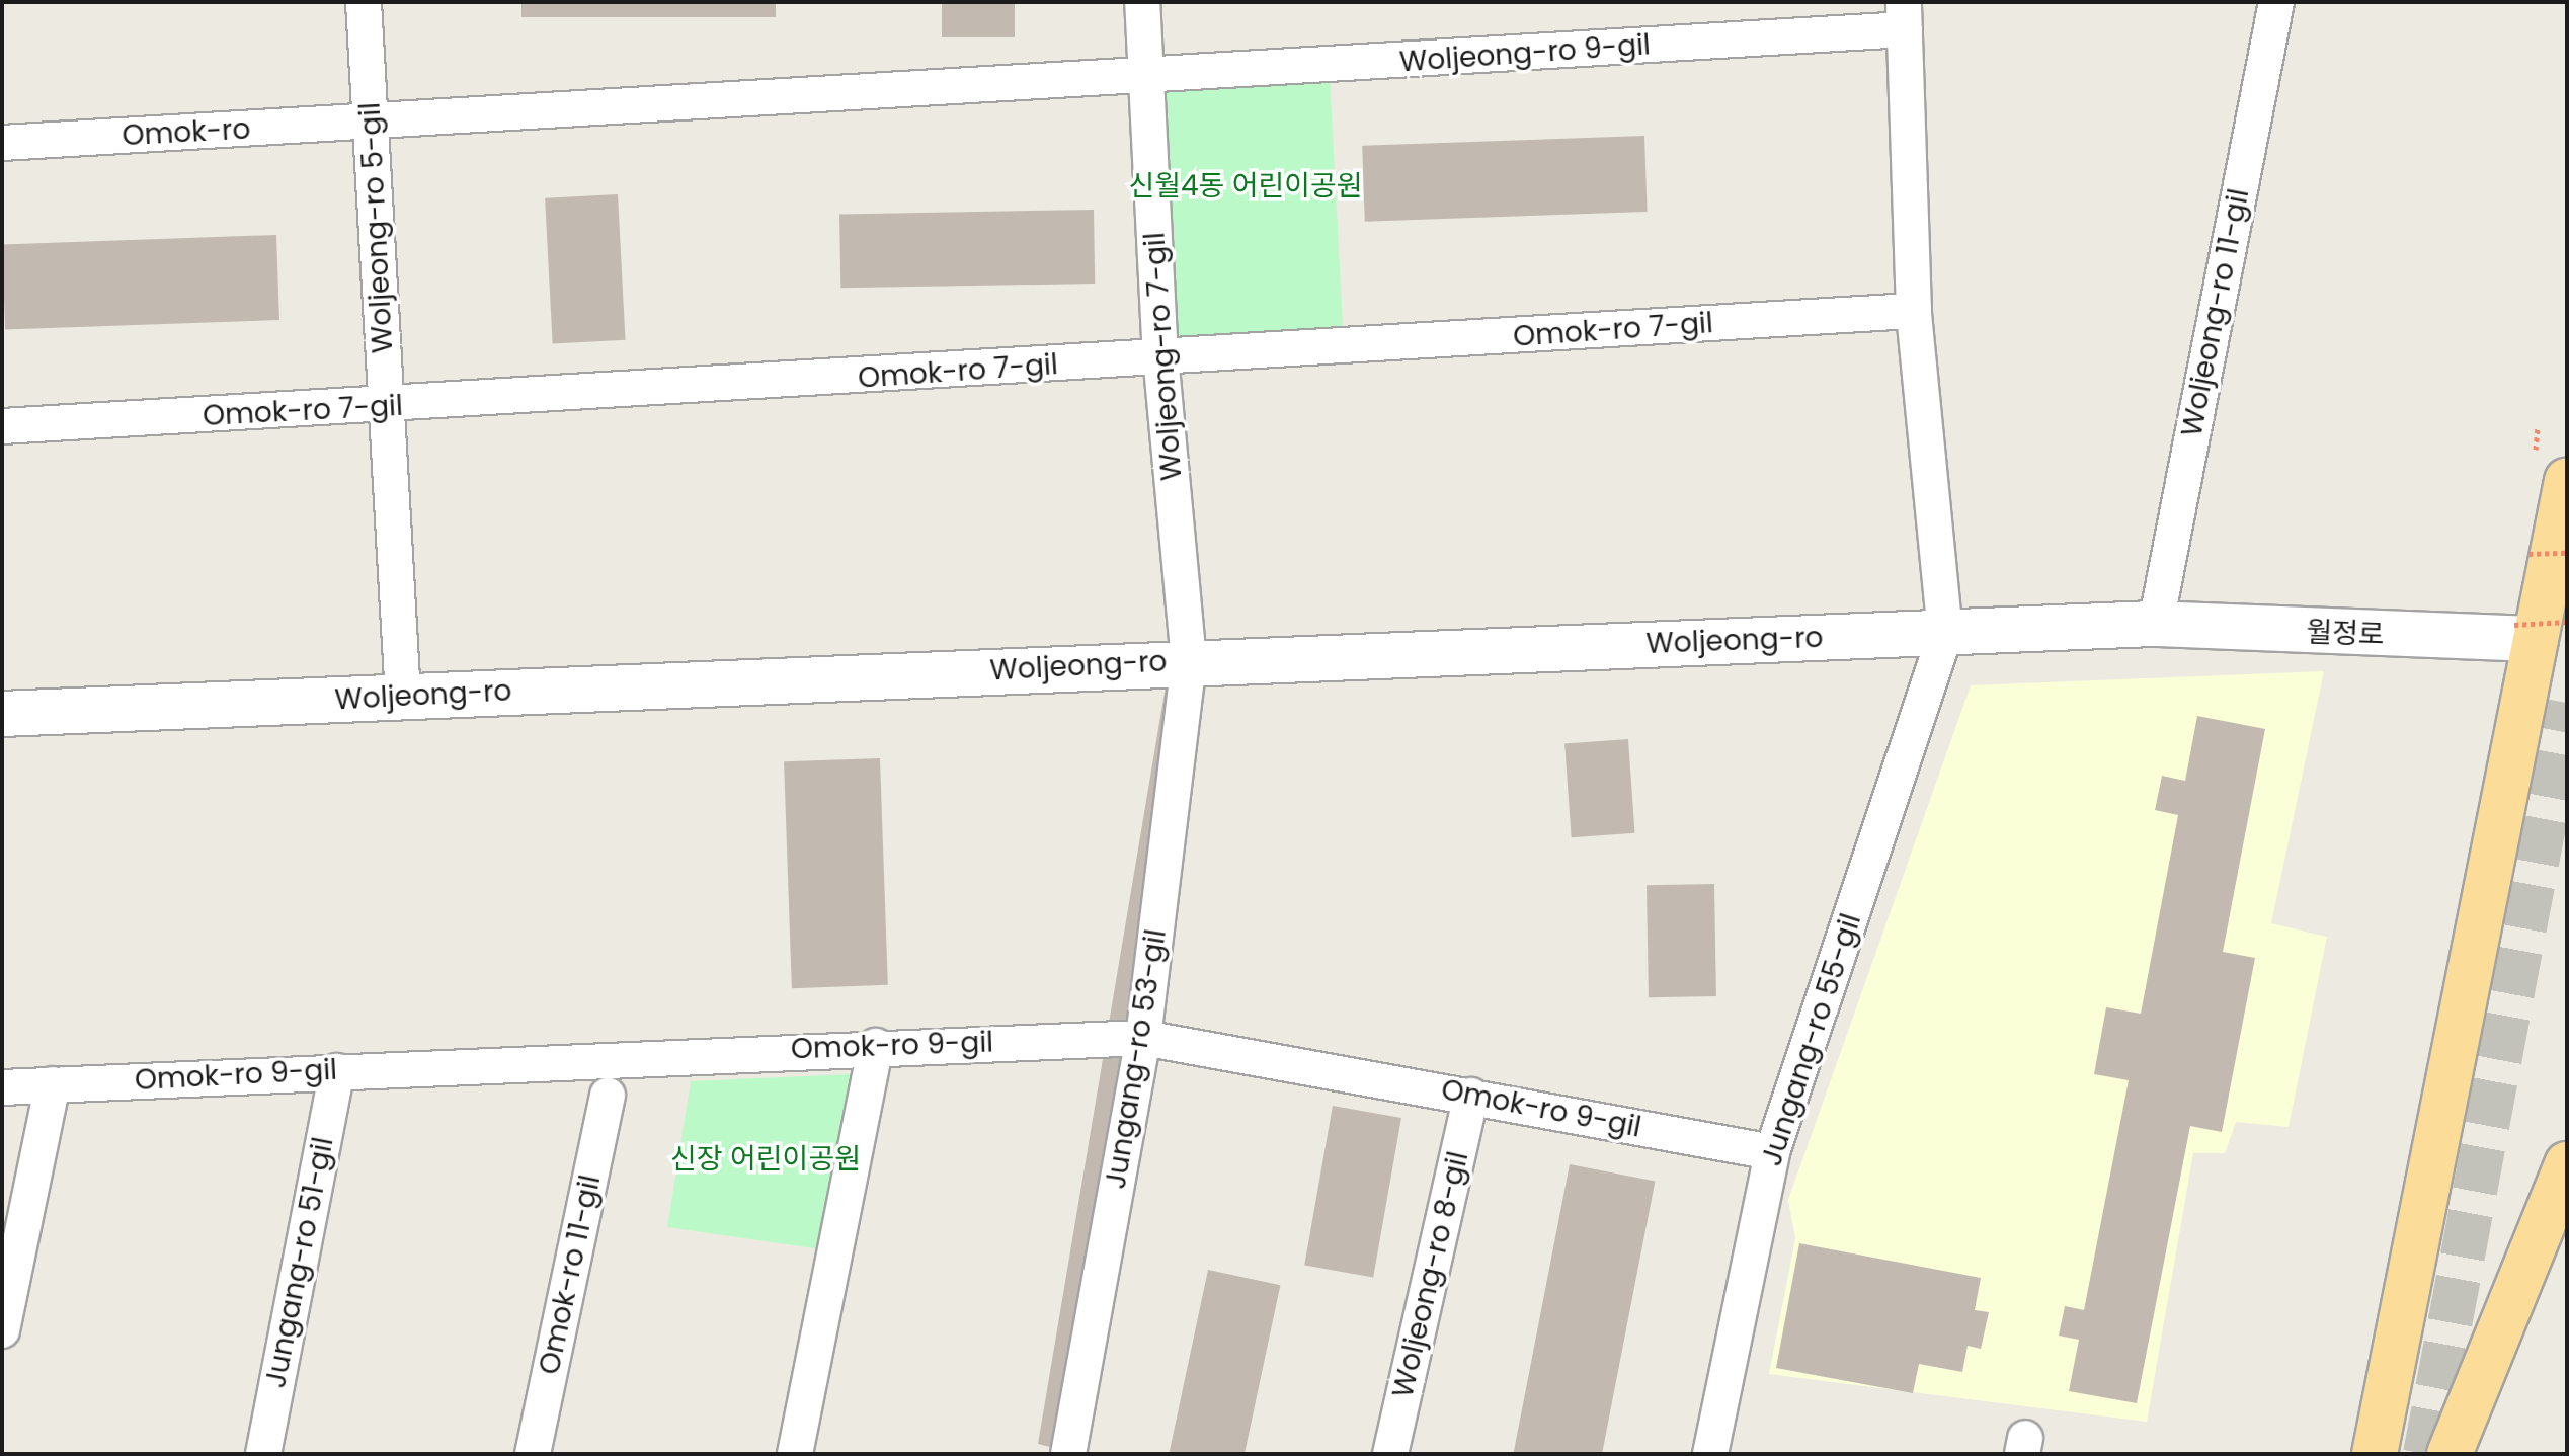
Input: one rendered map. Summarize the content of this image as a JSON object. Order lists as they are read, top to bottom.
{
  "streets": {
    "street": [
      "Woljeong-ro 9-gil",
      "Omok-ro",
      "Woljeong-ro 5-gil",
      "Woljeong-ro 11-gil",
      "Omok-ro 7-gil",
      "Woljeong-ro 7-gil",
      "월정로",
      "Woljeong-ro",
      "Jungang-ro 55-gil",
      "Omok-ro 9-gil",
      "Jungang-ro 53-gil",
      "Jungang-ro 51-gil",
      "Omok-ro 11-gil",
      "Woljeong-ro 8-gil"
    ]
  },
  "crossings": [
    ["Woljeong-ro 9-gil", "Omok-ro"],
    ["Woljeong-ro 9-gil", "Woljeong-ro 5-gil"],
    ["Woljeong-ro 9-gil", "Omok-ro 7-gil"],
    ["Woljeong-ro 9-gil", "Woljeong-ro 7-gil"],
    ["Woljeong-ro 9-gil", "Woljeong-ro"],
    ["Woljeong-ro 9-gil", "Jungang-ro 55-gil"],
    ["Omok-ro", "Woljeong-ro 5-gil"],
    ["Woljeong-ro 5-gil", "Omok-ro 7-gil"],
    ["Woljeong-ro 5-gil", "Woljeong-ro"],
    ["Woljeong-ro 11-gil", "월정로"],
    ["Woljeong-ro 11-gil", "Woljeong-ro"],
    ["Omok-ro 7-gil", "Woljeong-ro 7-gil"],
    ["Woljeong-ro 7-gil", "Woljeong-ro"],
    ["Woljeong-ro 7-gil", "Jungang-ro 53-gil"],
    ["월정로", "Woljeong-ro"],
    ["Woljeong-ro", "Jungang-ro 55-gil"],
    ["Woljeong-ro", "Jungang-ro 53-gil"],
    ["Jungang-ro 55-gil", "Omok-ro 9-gil"],
    ["Omok-ro 9-gil", "Jungang-ro 53-gil"],
    ["Omok-ro 9-gil", "Jungang-ro 51-gil"],
    ["Omok-ro 9-gil", "Woljeong-ro 8-gil"]
  ],
  "parks": ["신월4동 어린이공원", "신장 어린이공원"]
}
